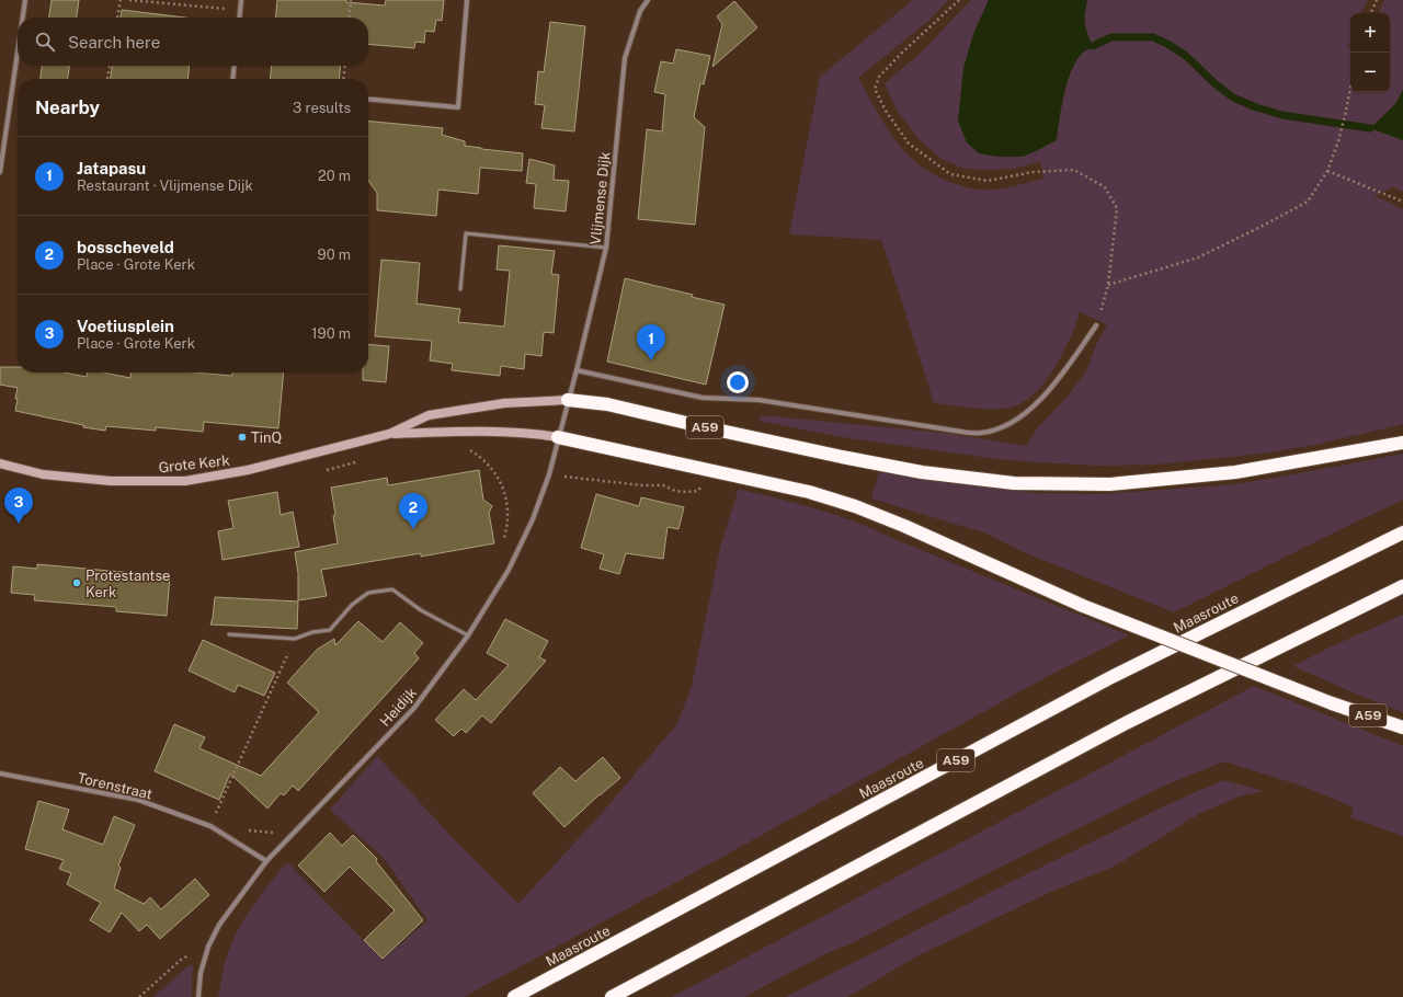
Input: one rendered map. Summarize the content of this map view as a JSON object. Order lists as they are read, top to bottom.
{
  "streets": {
    "highway": ["A59", "Maasroute"],
    "main road": ["Grote Kerk"],
    "street": ["Vlijmense Dijk", "Heidijk", "Torenstraat"]
  },
  "crossings": [
    ["Vlijmense Dijk", "A59"],
    ["Vlijmense Dijk", "Grote Kerk"],
    ["Vlijmense Dijk", "Heidijk"],
    ["A59", "Grote Kerk"],
    ["A59", "Heidijk"],
    ["Grote Kerk", "Heidijk"],
    ["Heidijk", "Torenstraat"]
  ],
  "places": ["TinQ", "Protestantse Kerk"],
  "page": {
    "map_buttons": ["+", "−"],
    "search": "Search here",
    "heading": ["Nearby", "3 results"],
    "list": [
      {
        "mark": "1",
        "name": "Jatapasu",
        "note": "Restaurant · Vlijmense Dijk",
        "value": "20 m"
      },
      {
        "mark": "2",
        "name": "bosscheveld",
        "note": "Place · Grote Kerk",
        "value": "90 m"
      },
      {
        "mark": "3",
        "name": "Voetiusplein",
        "note": "Place · Grote Kerk",
        "value": "190 m"
      }
    ],
    "pins": ["1", "3", "2"]
  }
}
